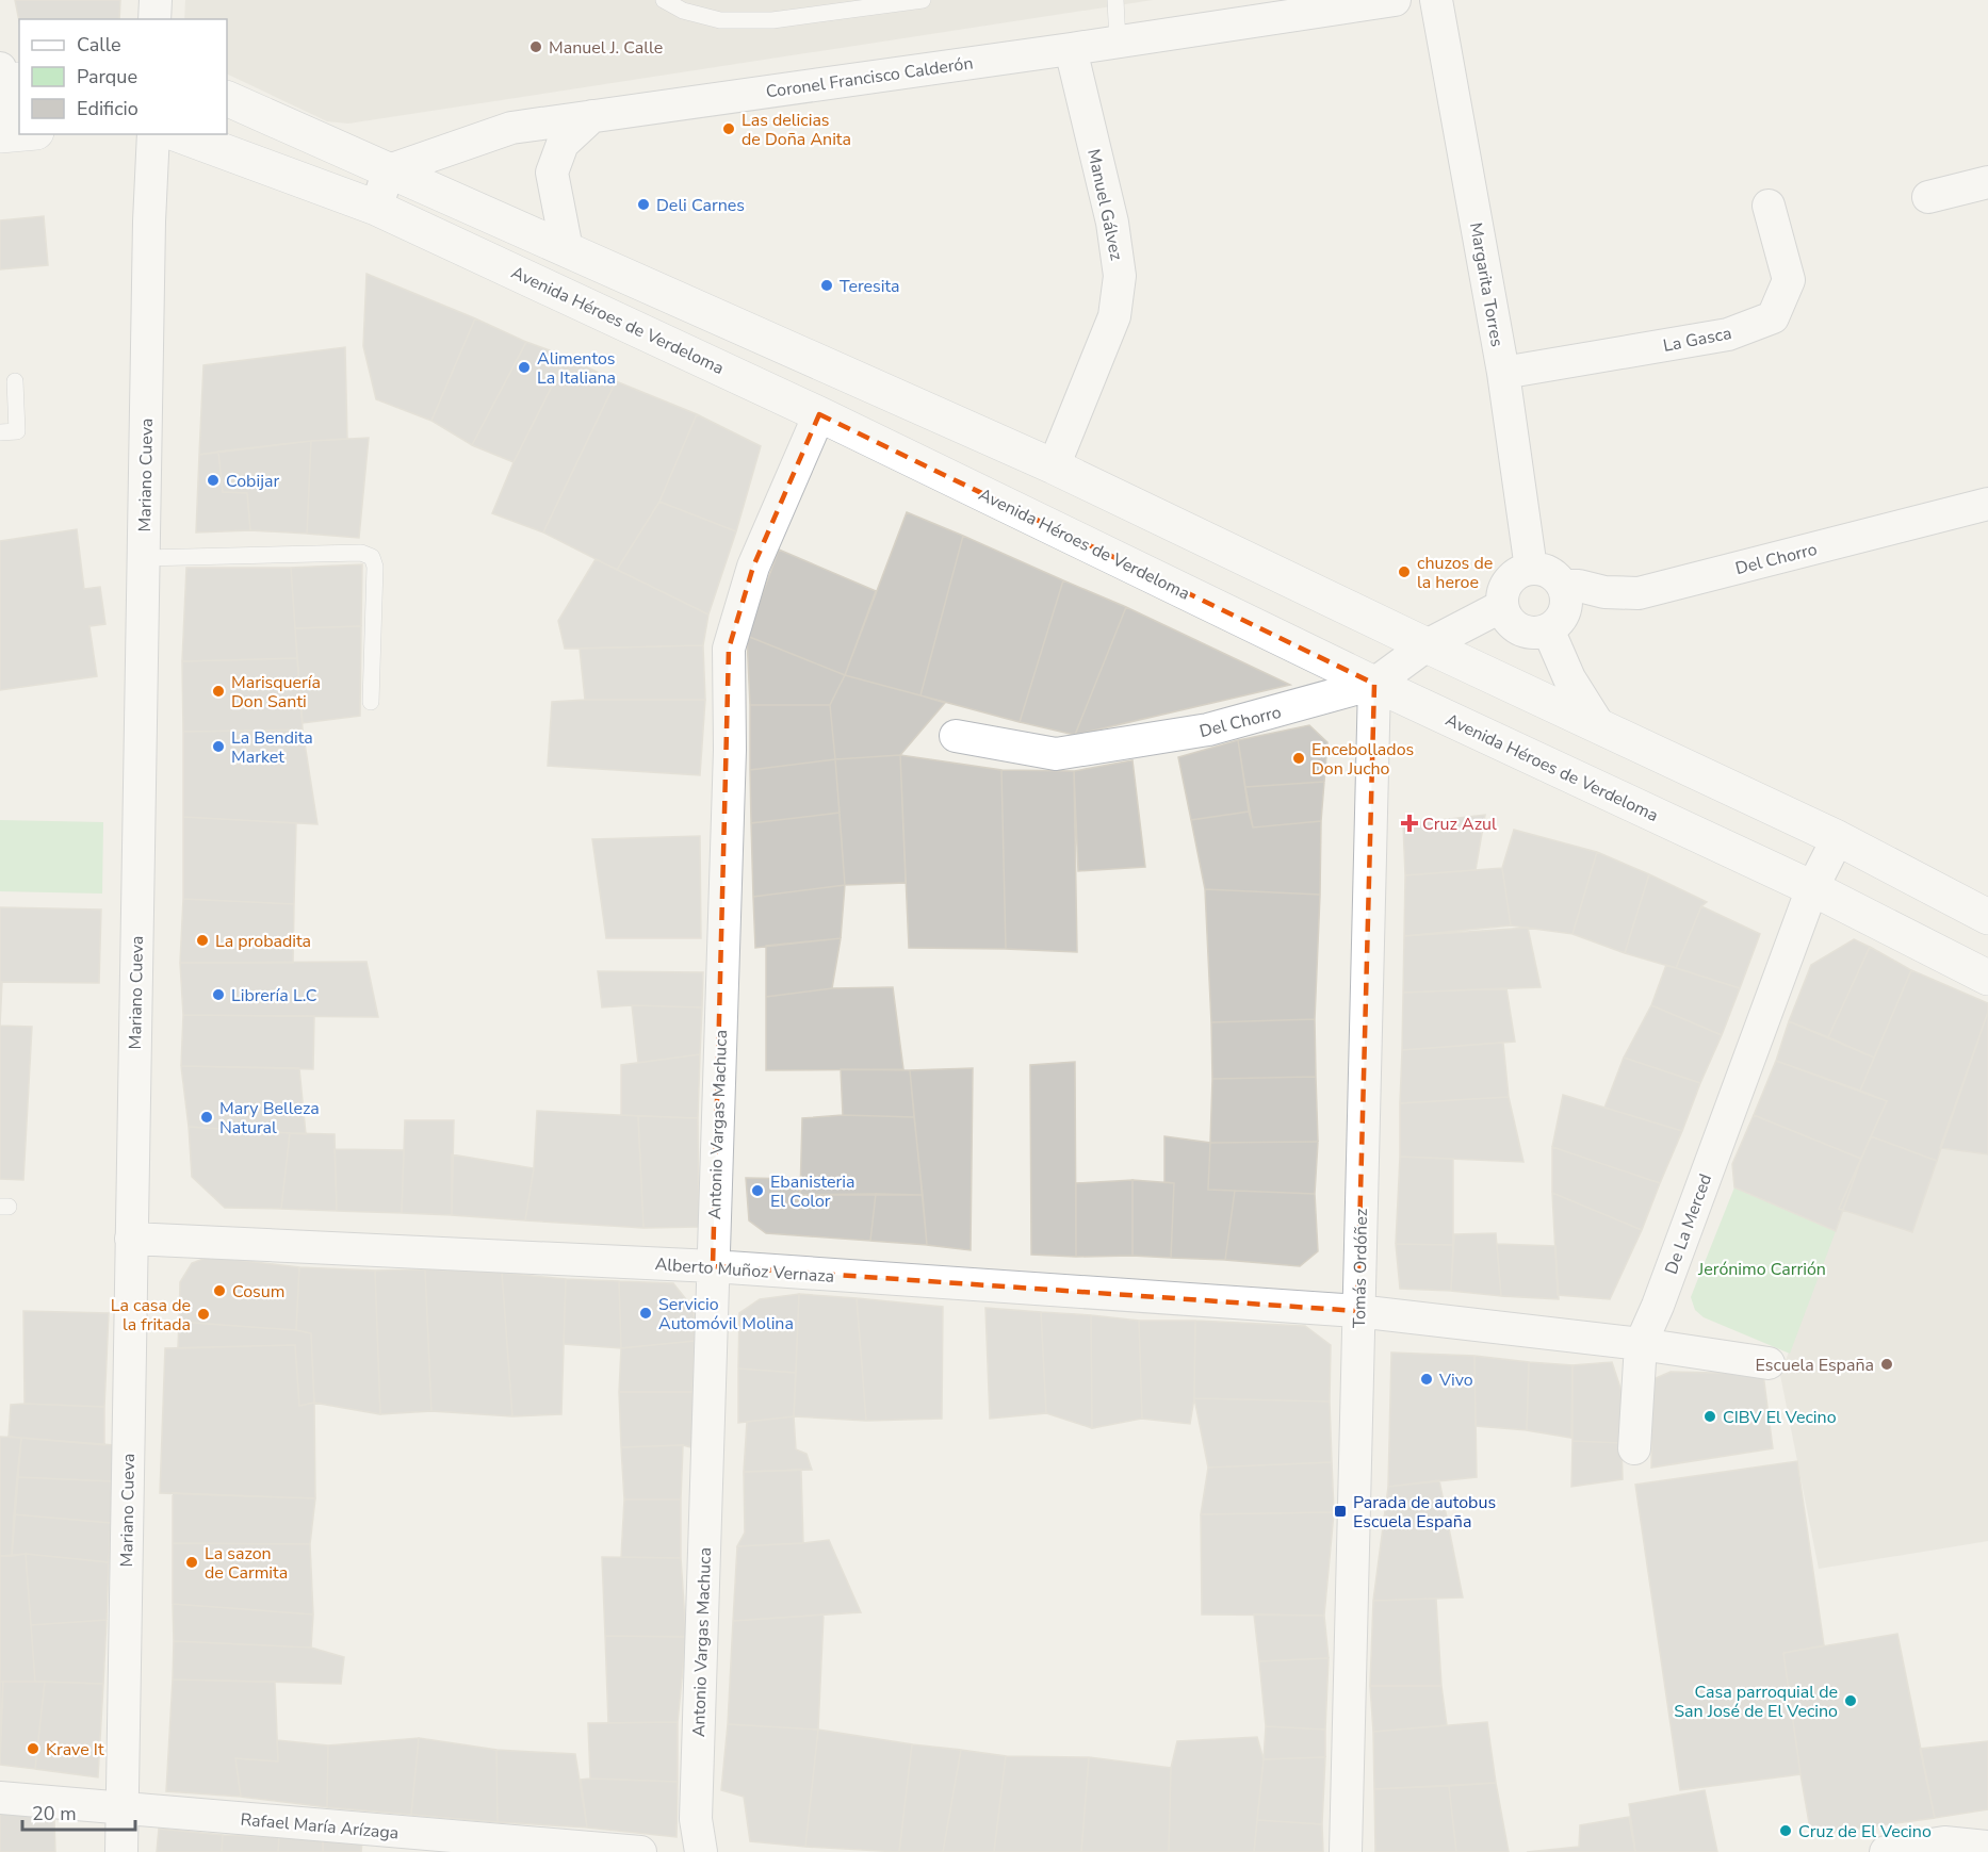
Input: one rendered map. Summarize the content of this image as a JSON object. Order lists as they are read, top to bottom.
{
  "streets": {
    "main road": ["Avenida Héroes de Verdeloma"],
    "street": [
      "Coronel Francisco Calderón",
      "Manuel Gálvez",
      "Margarita Torres",
      "La Gasca",
      "Mariano Cueva",
      "Del Chorro",
      "Antonio Vargas Machuca",
      "De La Merced",
      "Tomás Ordóñez",
      "Alberto Muñoz Vernaza",
      "Rafael María Arízaga"
    ]
  },
  "crossings": [
    ["Coronel Francisco Calderón", "Manuel Gálvez"],
    ["Margarita Torres", "La Gasca"],
    ["Margarita Torres", "Del Chorro"],
    ["Avenida Héroes de Verdeloma", "Del Chorro"],
    ["Avenida Héroes de Verdeloma", "Antonio Vargas Machuca"],
    ["Avenida Héroes de Verdeloma", "De La Merced"],
    ["Avenida Héroes de Verdeloma", "Tomás Ordóñez"],
    ["Mariano Cueva", "Alberto Muñoz Vernaza"],
    ["Mariano Cueva", "Rafael María Arízaga"],
    ["Del Chorro", "Tomás Ordóñez"],
    ["Antonio Vargas Machuca", "Alberto Muñoz Vernaza"],
    ["Tomás Ordóñez", "Alberto Muñoz Vernaza"]
  ],
  "parks": ["Jerónimo Carrión"],
  "places": {
    "other": [
      "Manuel J. Calle",
      "Las delicias de Doña Anita",
      "Deli Carnes",
      "Teresita",
      "Alimentos La Italiana",
      "Cobijar",
      "chuzos de la heroe",
      "Marisquería Don Santi",
      "La Bendita Market",
      "Encebollados Don Jucho",
      "La probadita",
      "Librería L.C",
      "Mary Belleza Natural",
      "Ebanisteria El Color",
      "Cosum",
      "Servicio Automóvil Molina",
      "La casa de la fritada",
      "Escuela España",
      "Vivo",
      "CIBV El Vecino",
      "La sazon de Carmita",
      "Casa parroquial de San José de El Vecino",
      "Krave It",
      "Cruz de El Vecino"
    ],
    "health": ["Cruz Azul"],
    "transit": ["Parada de autobus Escuela España"]
  },
  "legend": ["Calle", "Parque", "Edificio"],
  "scale_bar": "20 m"
}
